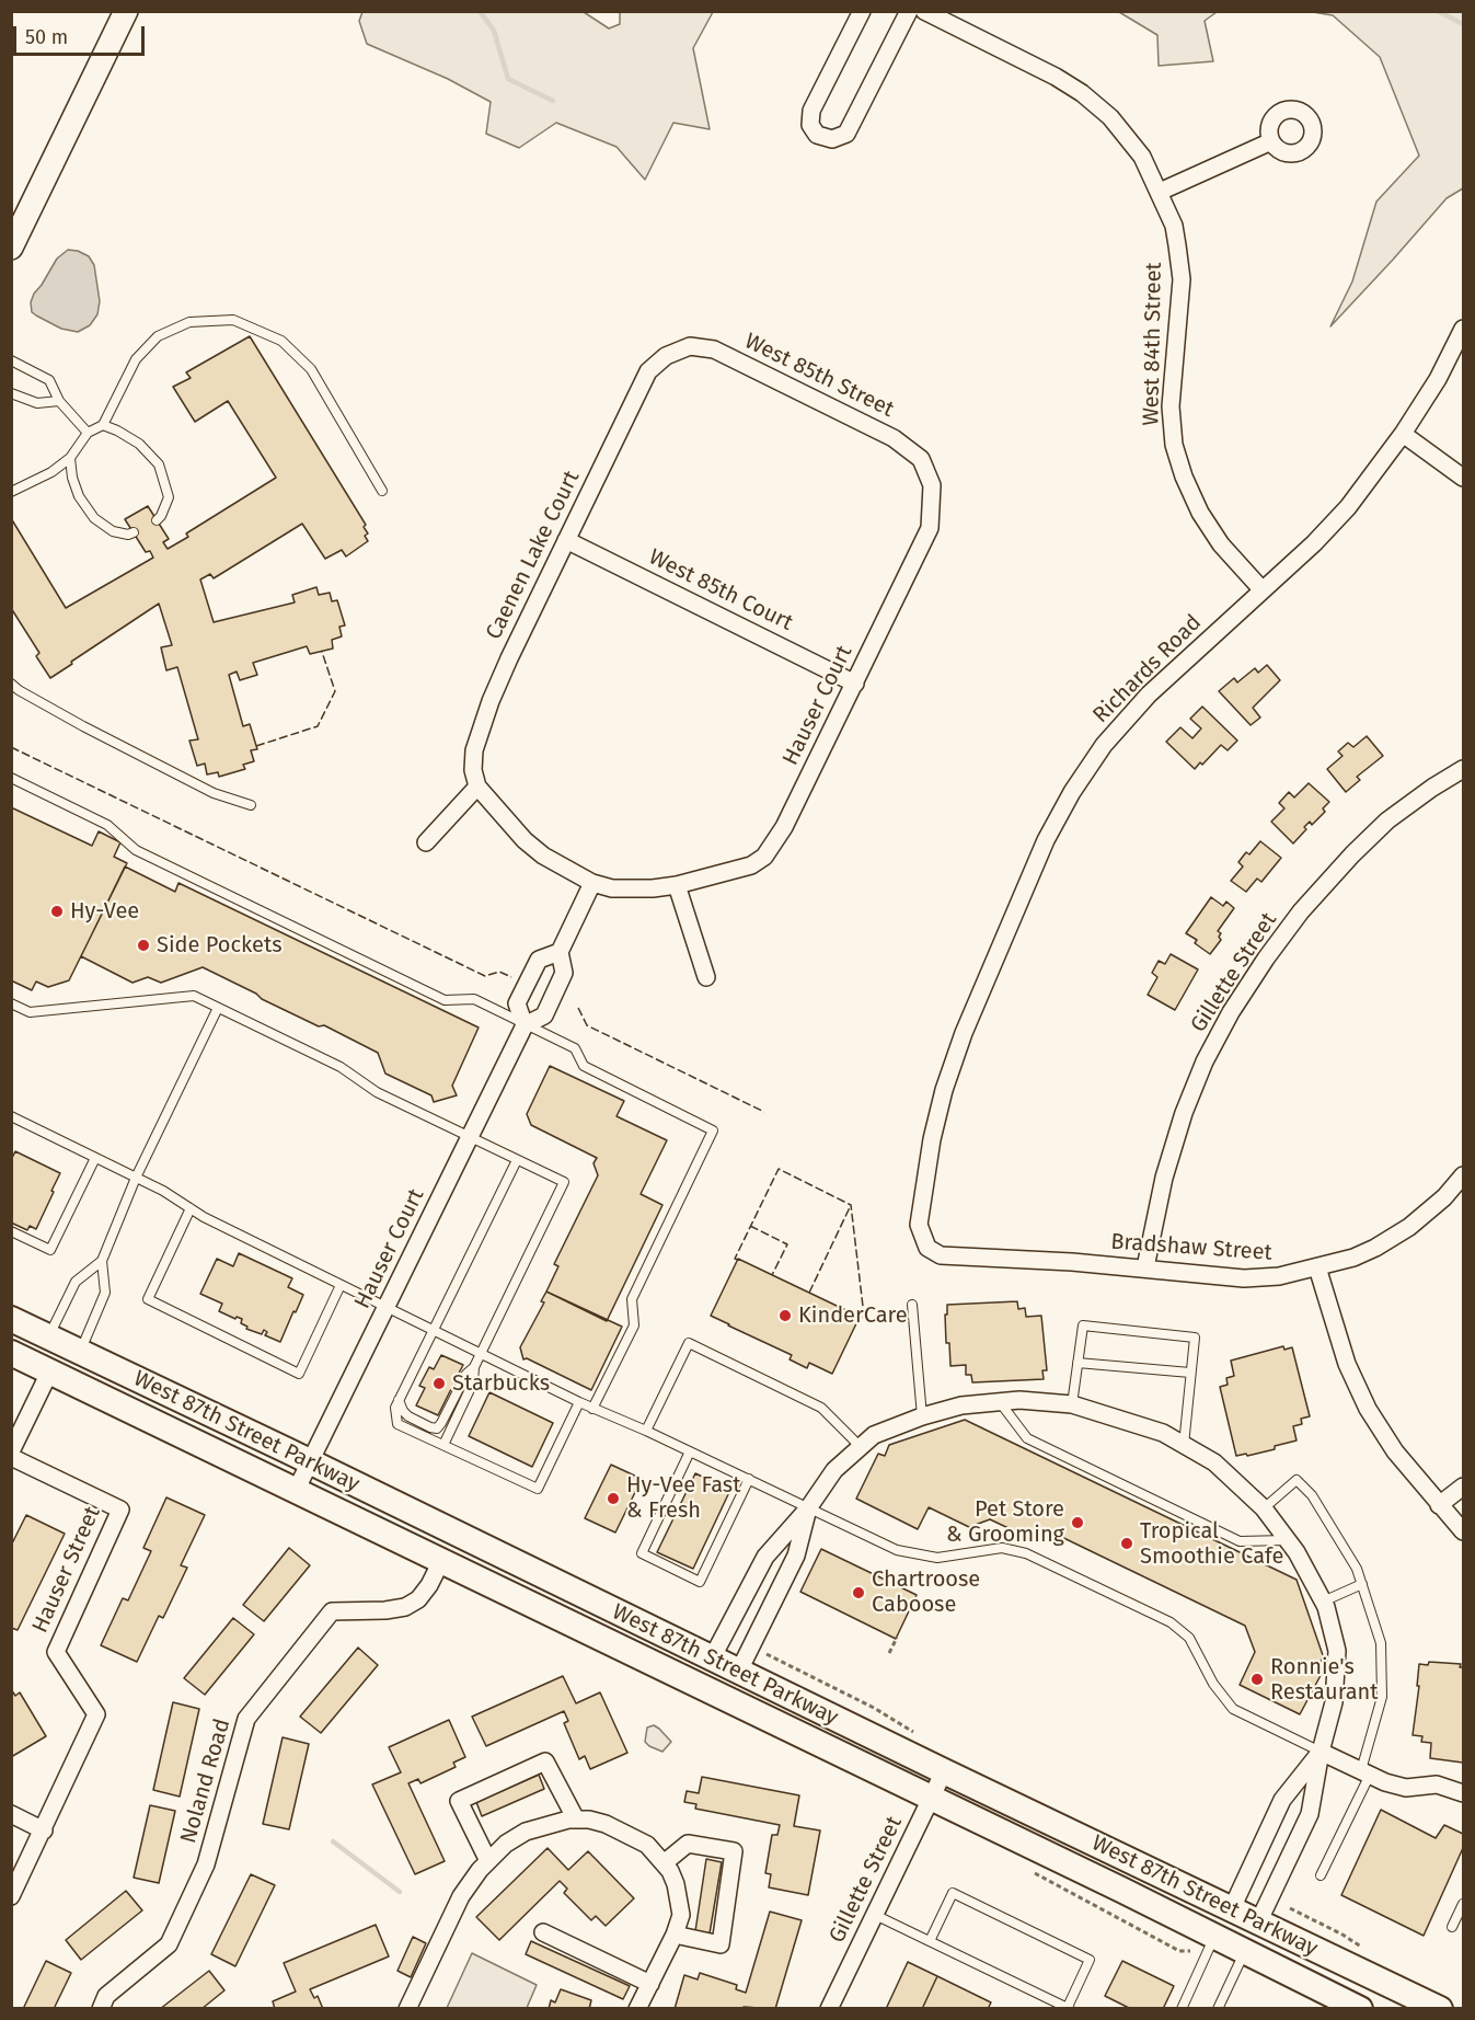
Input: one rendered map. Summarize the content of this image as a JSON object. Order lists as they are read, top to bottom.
{
  "streets": {
    "main road": ["West 87th Street Parkway"],
    "street": [
      "West 84th Street",
      "West 85th Street",
      "Caenen Lake Court",
      "West 85th Court",
      "Richards Road",
      "Hauser Court",
      "Gillette Street",
      "Bradshaw Street",
      "Hauser Street",
      "Noland Road"
    ]
  },
  "crossings": [
    ["West 84th Street", "Richards Road"],
    ["West 85th Street", "Caenen Lake Court"],
    ["West 85th Street", "Hauser Court"],
    ["Caenen Lake Court", "West 85th Court"],
    ["West 85th Court", "Hauser Court"],
    ["Richards Road", "Bradshaw Street"],
    ["Hauser Court", "West 87th Street Parkway"],
    ["Gillette Street", "Bradshaw Street"],
    ["Gillette Street", "West 87th Street Parkway"],
    ["West 87th Street Parkway", "Noland Road"]
  ],
  "places": [
    "Hy-Vee",
    "Side Pockets",
    "KinderCare",
    "Starbucks",
    "Hy-Vee Fast & Fresh",
    "Pet Store & Grooming",
    "Tropical Smoothie Cafe",
    "Chartroose Caboose",
    "Ronnie's Restaurant"
  ],
  "scale_bar": "50 m"
}
